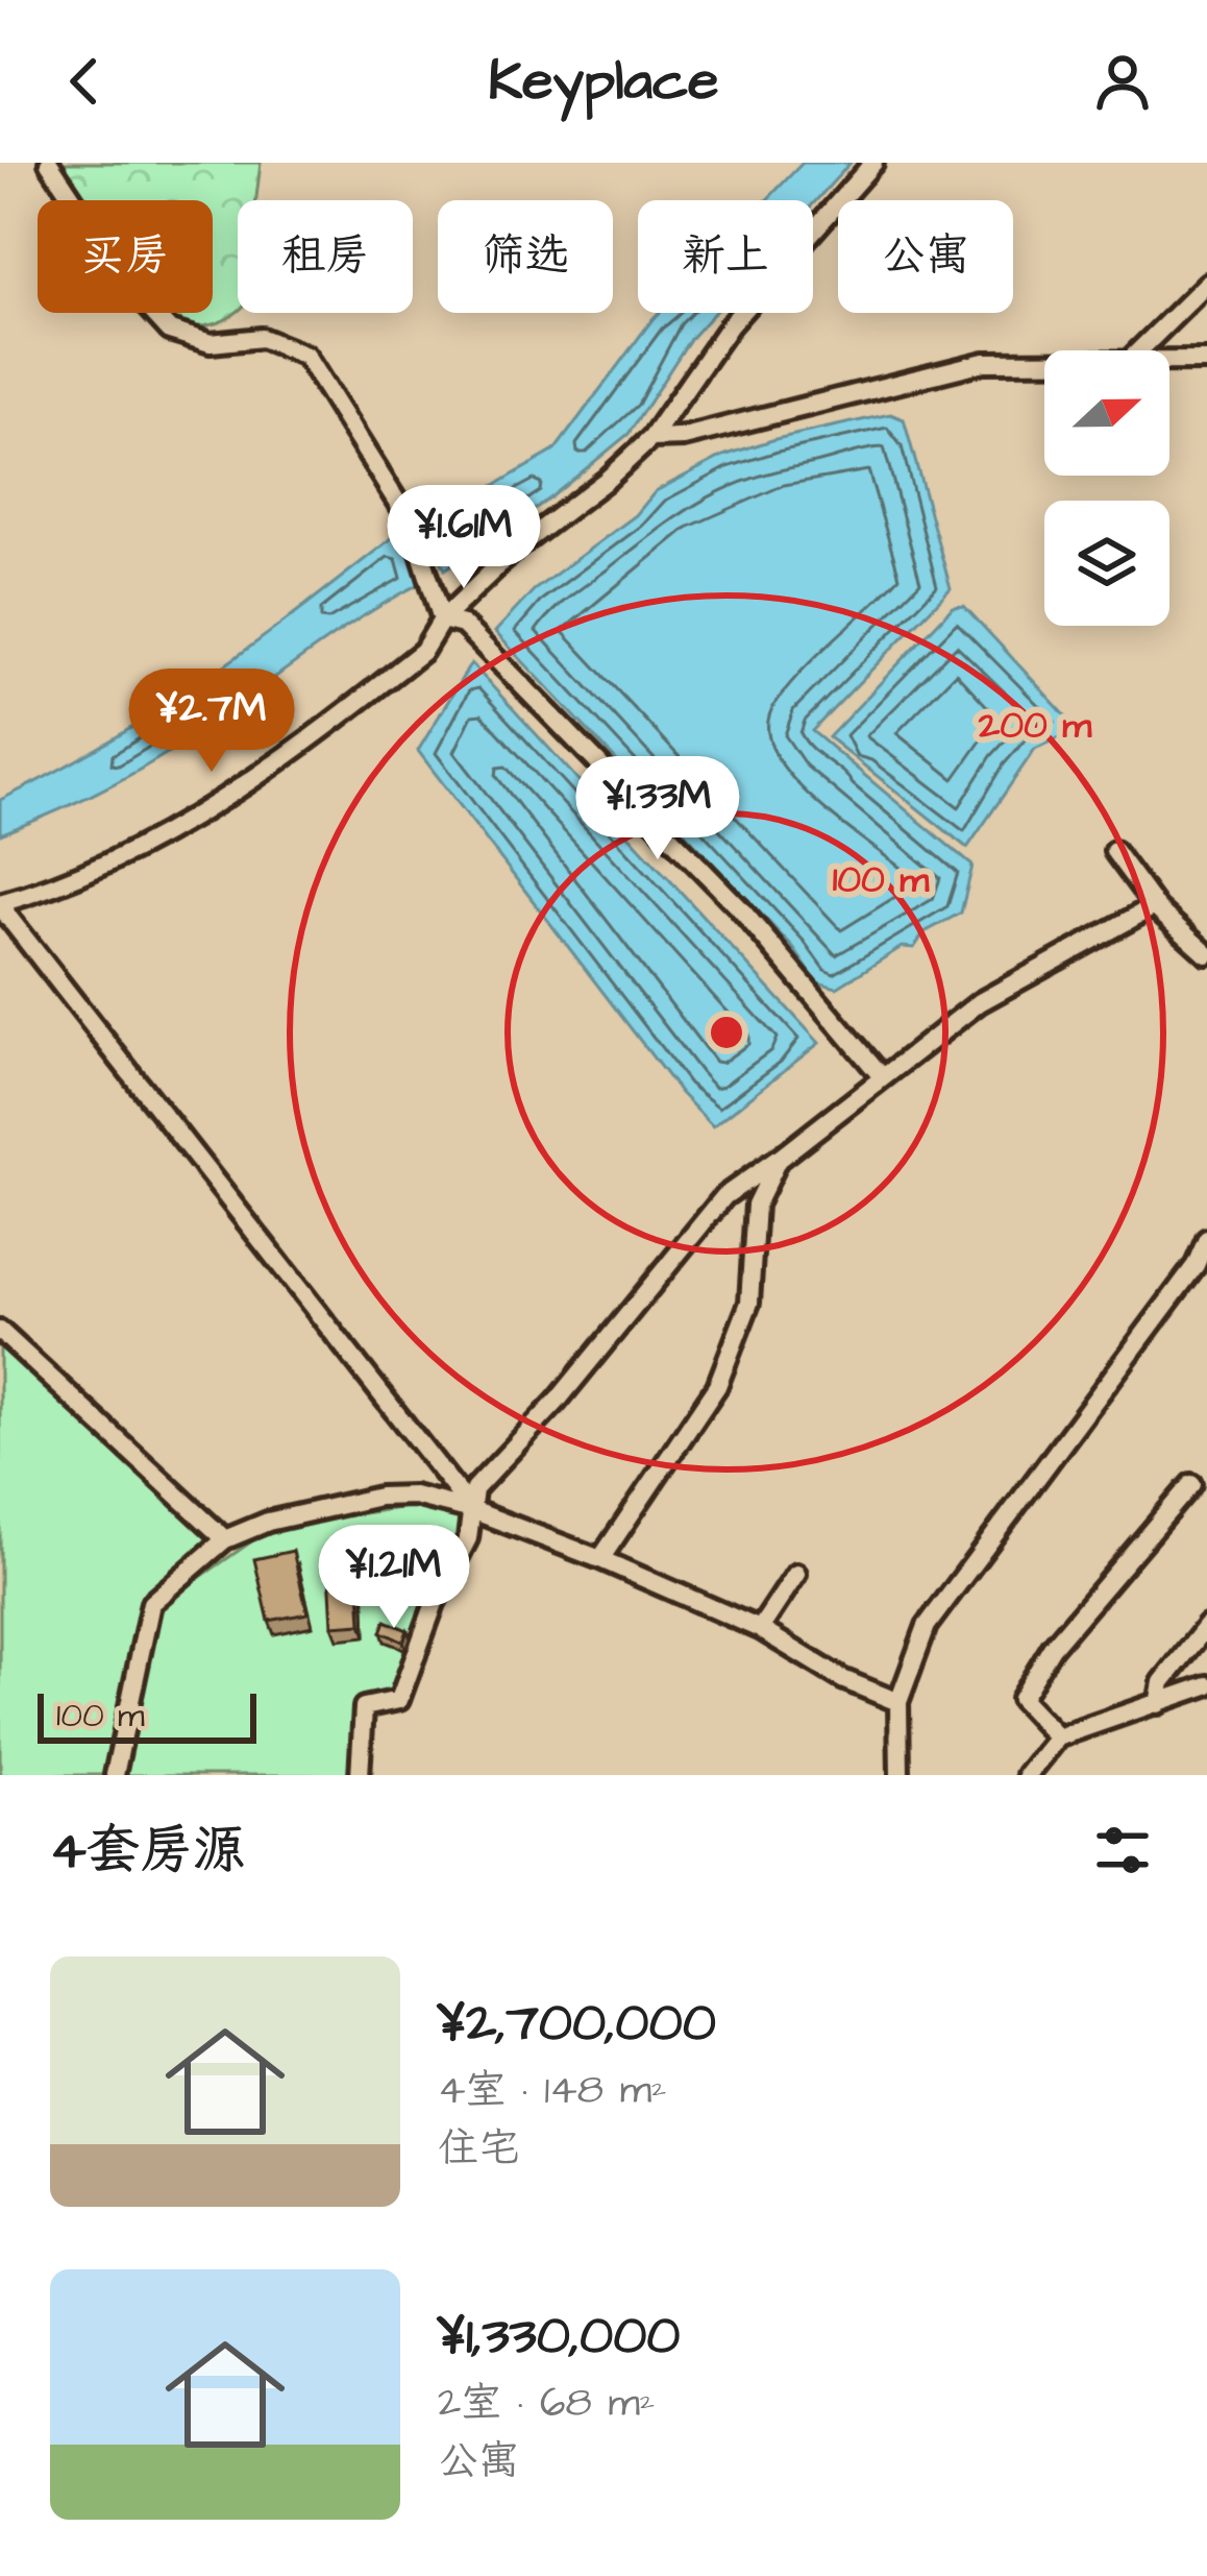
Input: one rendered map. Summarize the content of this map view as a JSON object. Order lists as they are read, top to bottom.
{
  "scale_bar": "100 m",
  "north": "right",
  "page": {
    "header": "Keyplace",
    "chip": [
      "买房",
      "租房",
      "筛选",
      "新上",
      "公寓"
    ],
    "price": [
      "¥1.61M",
      "¥2.7M",
      "¥1.33M",
      "¥1.21M"
    ],
    "scale": "100 m",
    "heading": "4套房源",
    "list": [
      {
        "name": "¥2,700,000",
        "note": "4室 · 148 m² · 住宅"
      },
      {
        "name": "¥1,330,000",
        "note": "2室 · 68 m² · 公寓"
      }
    ]
  },
  "rings": ["200 m", "100 m"]
}
